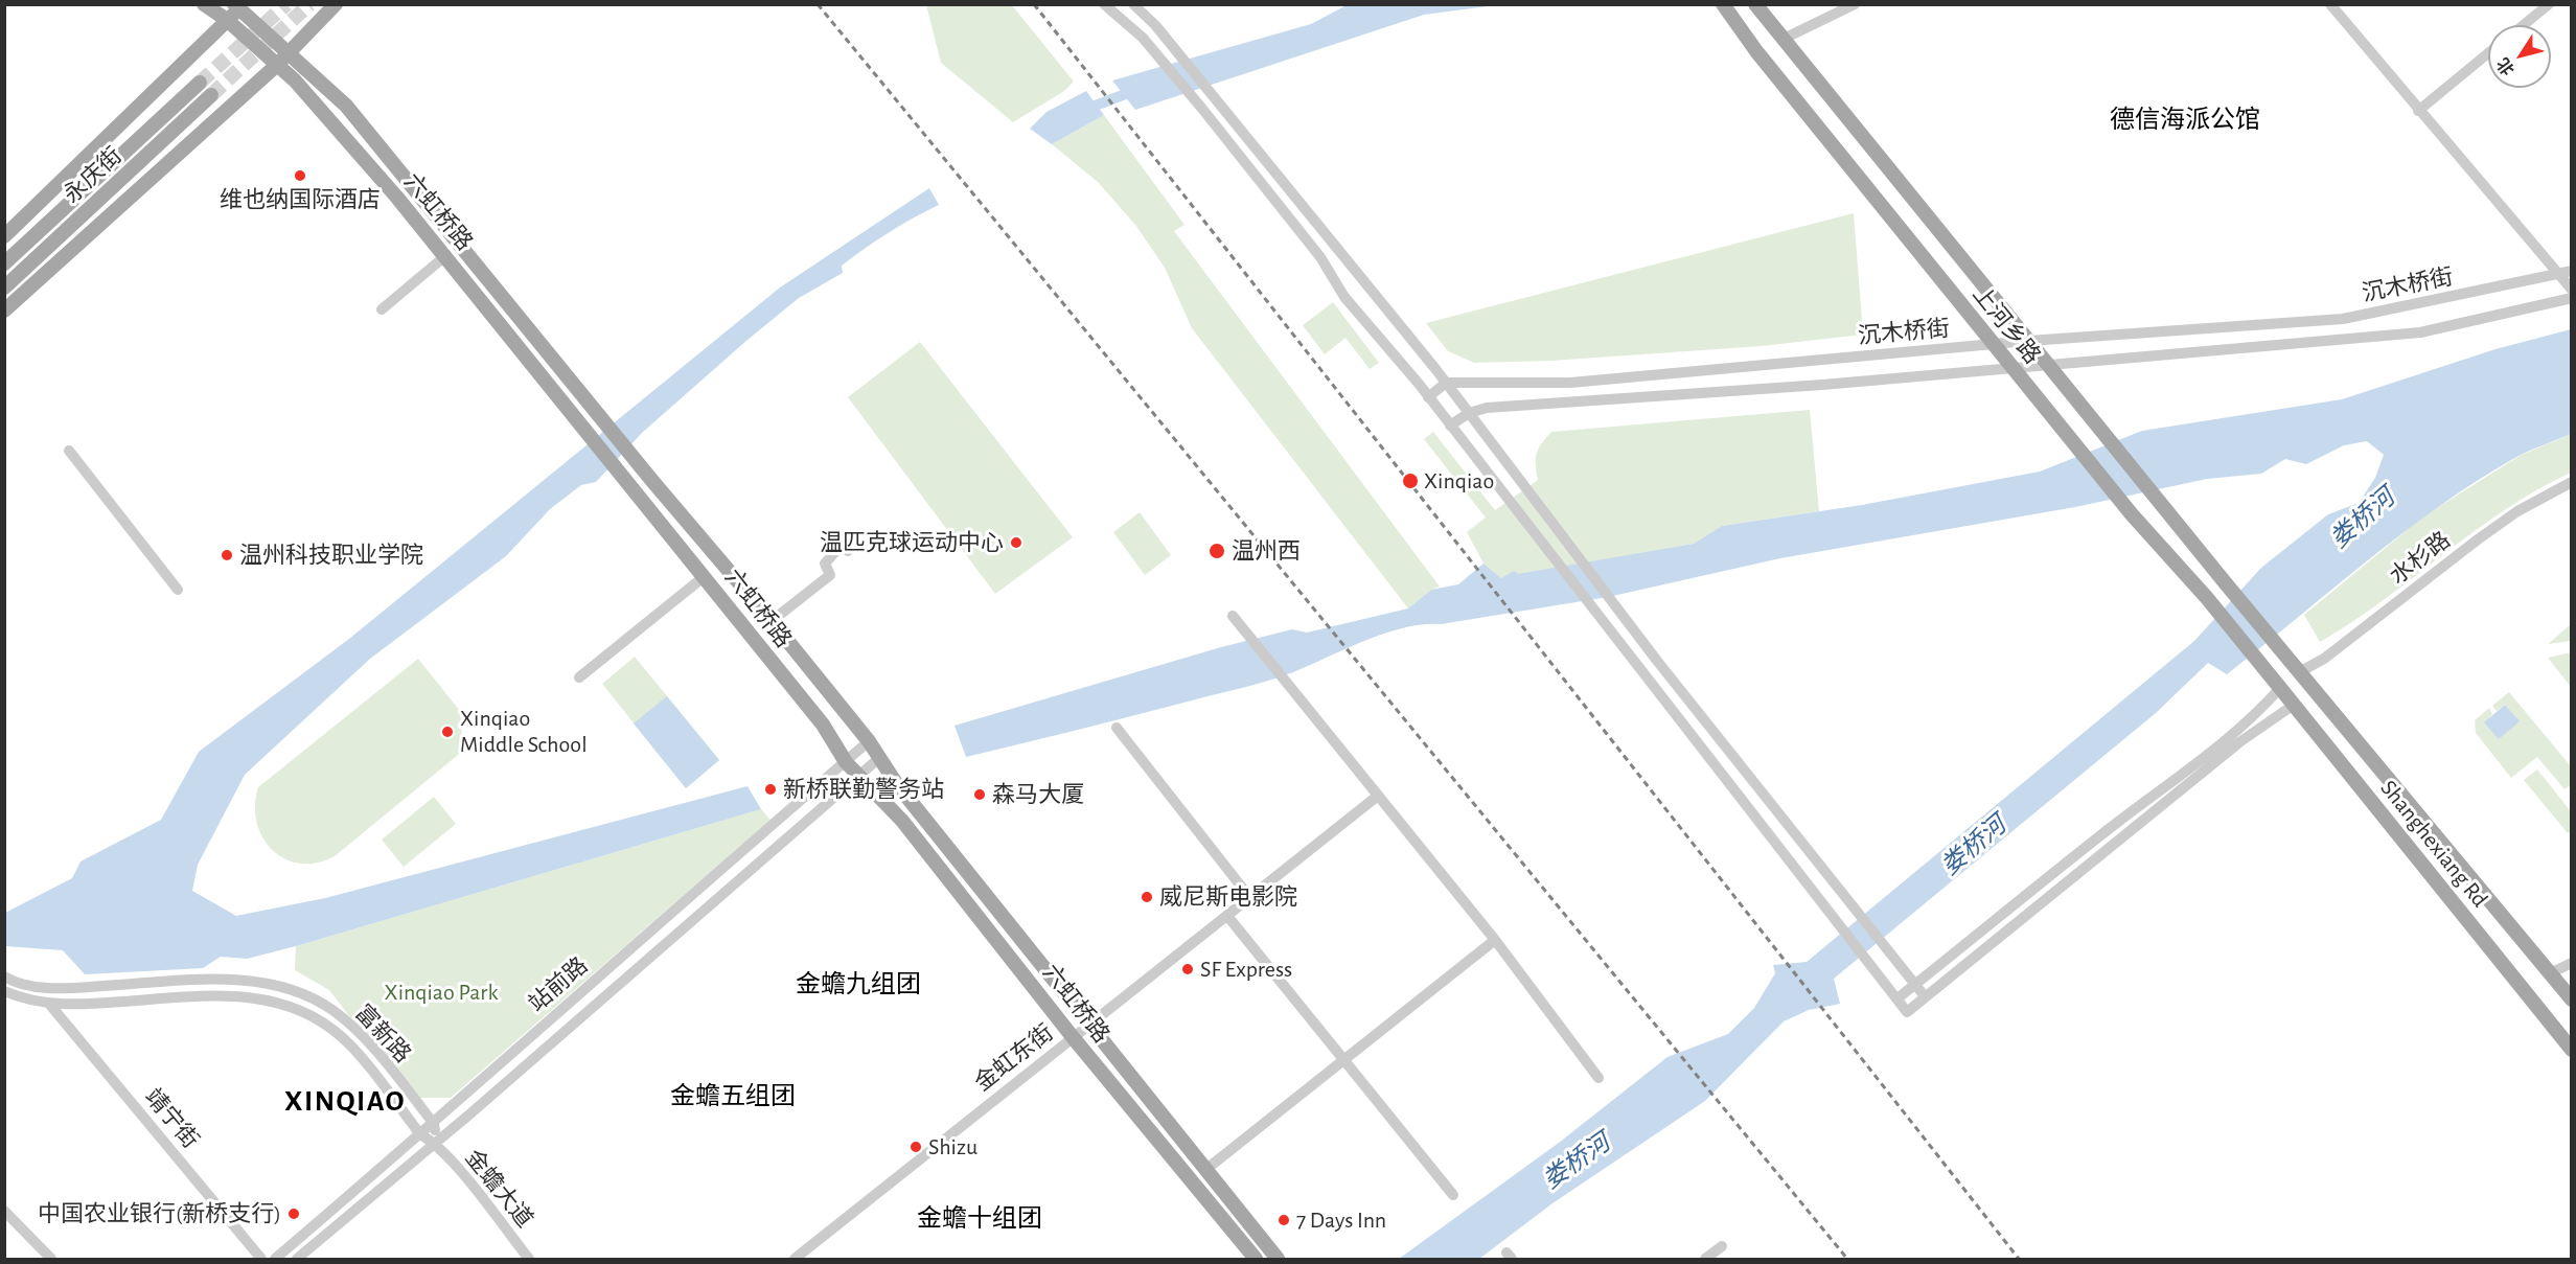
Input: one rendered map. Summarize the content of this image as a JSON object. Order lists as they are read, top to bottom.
{
  "streets": {
    "main road": [
      "永庆街",
      "六虹桥路",
      "上河乡路",
      "Shanghexiang Rd"
    ],
    "street": [
      "沉木桥街",
      "水杉路",
      "站前路",
      "富新路",
      "金虹东街",
      "靖宁街",
      "金蟾大道"
    ]
  },
  "crossings": [
    ["六虹桥路", "站前路"],
    ["六虹桥路", "金虹东街"],
    ["沉木桥街", "上河乡路"],
    ["上河乡路", "Shanghexiang Rd"],
    ["水杉路", "Shanghexiang Rd"],
    ["站前路", "富新路"],
    ["站前路", "金蟾大道"],
    ["富新路", "靖宁街"],
    ["富新路", "金蟾大道"]
  ],
  "districts": [
    "德信海派公馆",
    "金蟾九组团",
    "金蟾五组团",
    "XINQIAO",
    "金蟾十组团"
  ],
  "water": ["娄桥河"],
  "parks": ["Xinqiao Park"],
  "places": [
    "维也纳国际酒店",
    "Xinqiao",
    "温匹克球运动中心",
    "温州西",
    "温州科技职业学院",
    "Xinqiao Middle School",
    "新桥联勤警务站",
    "森马大厦",
    "威尼斯电影院",
    "SF Express",
    "Shizu",
    "中国农业银行(新桥支行)",
    "7 Days Inn"
  ],
  "north": "bottom left"
}
